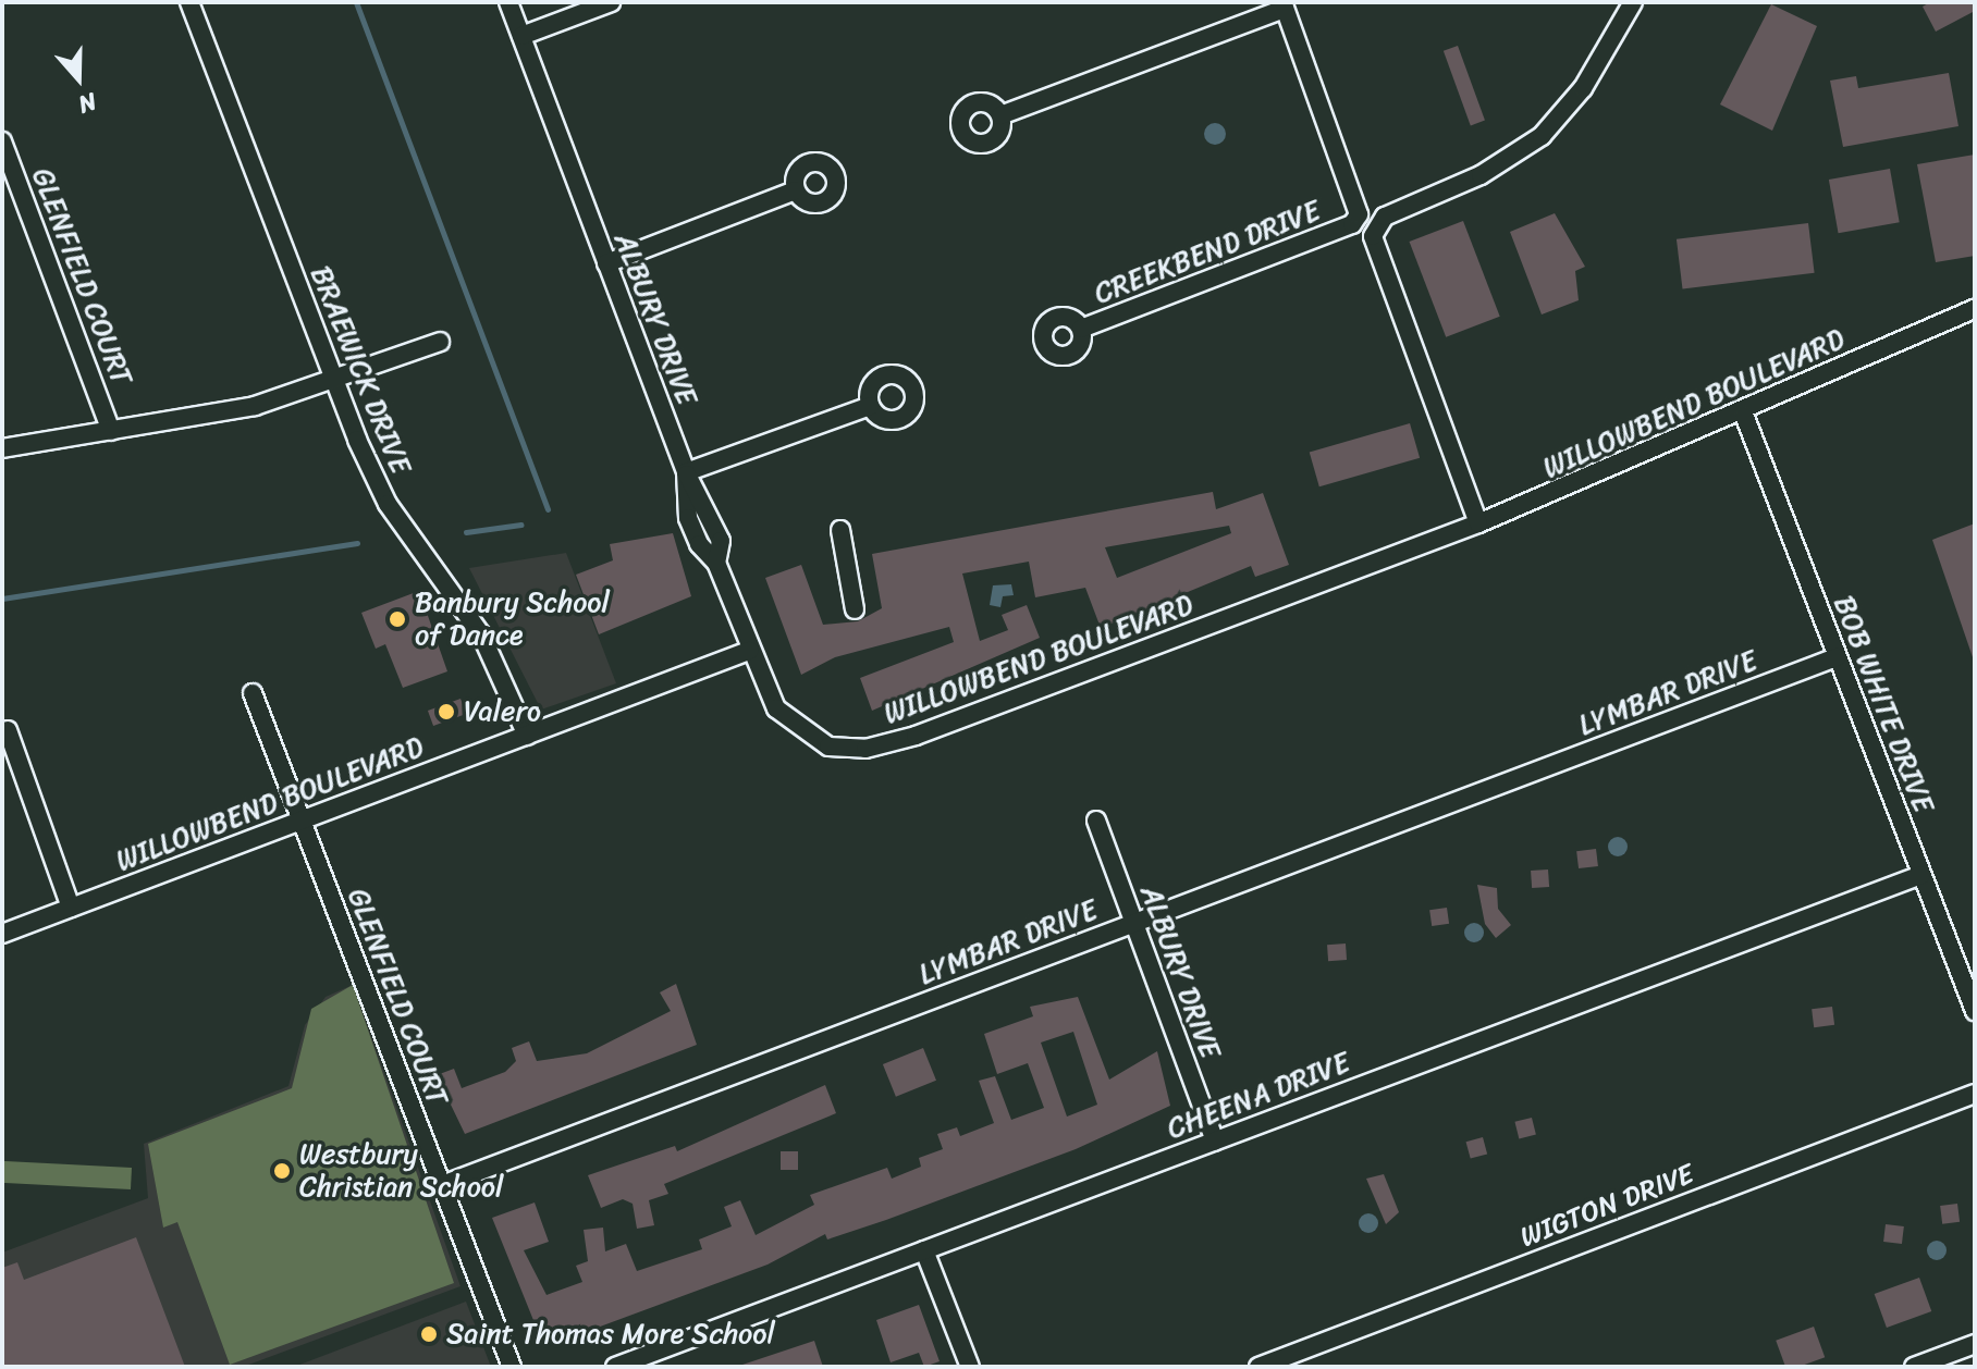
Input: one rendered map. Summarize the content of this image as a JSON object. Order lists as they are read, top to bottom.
{
  "streets": {
    "street": [
      "CREEKBEND DRIVE",
      "GLENFIELD COURT",
      "ALBURY DRIVE",
      "BRAEWICK DRIVE",
      "WILLOWBEND BOULEVARD",
      "LYMBAR DRIVE",
      "BOB WHITE DRIVE",
      "CHEENA DRIVE",
      "WIGTON DRIVE"
    ]
  },
  "crossings": [
    ["GLENFIELD COURT", "WILLOWBEND BOULEVARD"],
    ["GLENFIELD COURT", "LYMBAR DRIVE"],
    ["ALBURY DRIVE", "WILLOWBEND BOULEVARD"],
    ["ALBURY DRIVE", "LYMBAR DRIVE"],
    ["ALBURY DRIVE", "CHEENA DRIVE"],
    ["BRAEWICK DRIVE", "WILLOWBEND BOULEVARD"],
    ["WILLOWBEND BOULEVARD", "BOB WHITE DRIVE"],
    ["LYMBAR DRIVE", "BOB WHITE DRIVE"],
    ["BOB WHITE DRIVE", "CHEENA DRIVE"]
  ],
  "places": [
    "Banbury School of Dance",
    "Valero",
    "Westbury Christian School",
    "Saint Thomas More School"
  ],
  "north": "bottom"
}
